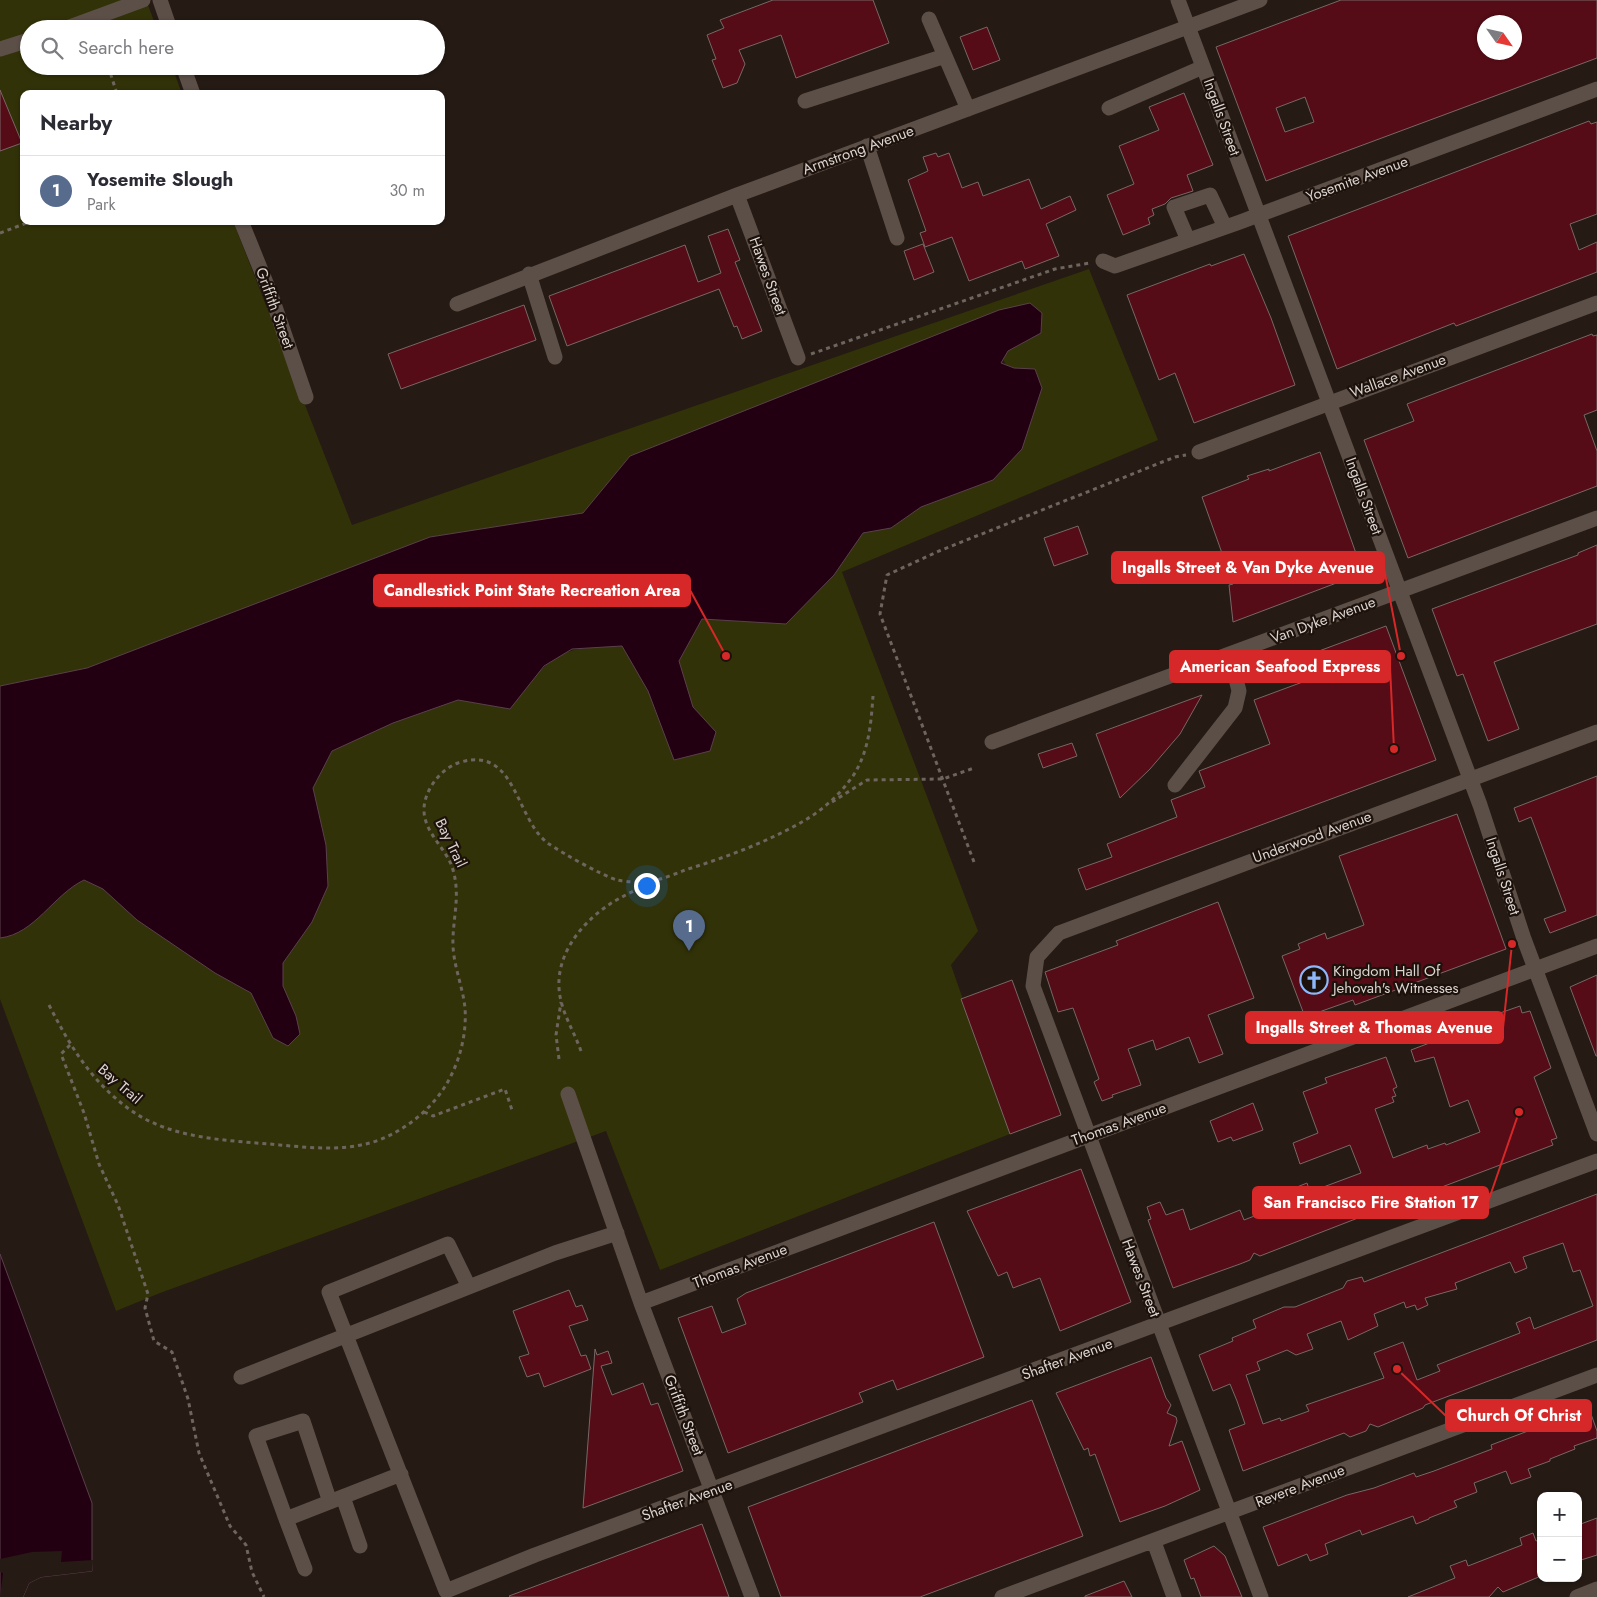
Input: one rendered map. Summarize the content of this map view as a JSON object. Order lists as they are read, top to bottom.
{
  "streets": {
    "street": [
      "Ingalls Street",
      "Armstrong Avenue",
      "Yosemite Avenue",
      "Hawes Street",
      "Griffith Street",
      "Wallace Avenue",
      "Van Dyke Avenue",
      "Underwood Avenue",
      "Thomas Avenue",
      "Shafter Avenue",
      "Revere Avenue"
    ],
    "path": ["Bay Trail"]
  },
  "crossings": [
    ["Ingalls Street", "Armstrong Avenue"],
    ["Ingalls Street", "Yosemite Avenue"],
    ["Ingalls Street", "Wallace Avenue"],
    ["Ingalls Street", "Van Dyke Avenue"],
    ["Ingalls Street", "Underwood Avenue"],
    ["Ingalls Street", "Thomas Avenue"],
    ["Armstrong Avenue", "Hawes Street"],
    ["Hawes Street", "Underwood Avenue"],
    ["Hawes Street", "Thomas Avenue"],
    ["Hawes Street", "Shafter Avenue"],
    ["Hawes Street", "Revere Avenue"],
    ["Griffith Street", "Thomas Avenue"],
    ["Griffith Street", "Shafter Avenue"]
  ],
  "places": {
    "other": [
      "Candlestick Point State Recreation Area",
      "Ingalls Street & Van Dyke Avenue",
      "American Seafood Express",
      "Ingalls Street & Thomas Avenue",
      "San Francisco Fire Station 17",
      "Church Of Christ"
    ],
    "church": ["Kingdom Hall Of Jehovah's Witnesses"]
  },
  "north": "bottom right",
  "page": {
    "search": "Search here",
    "heading": "Nearby",
    "list": [
      {
        "mark": "1",
        "name": "Yosemite Slough",
        "note": "Park",
        "value": "30 m"
      }
    ],
    "pins": "1",
    "map_buttons": ["+", "−"]
  }
}
